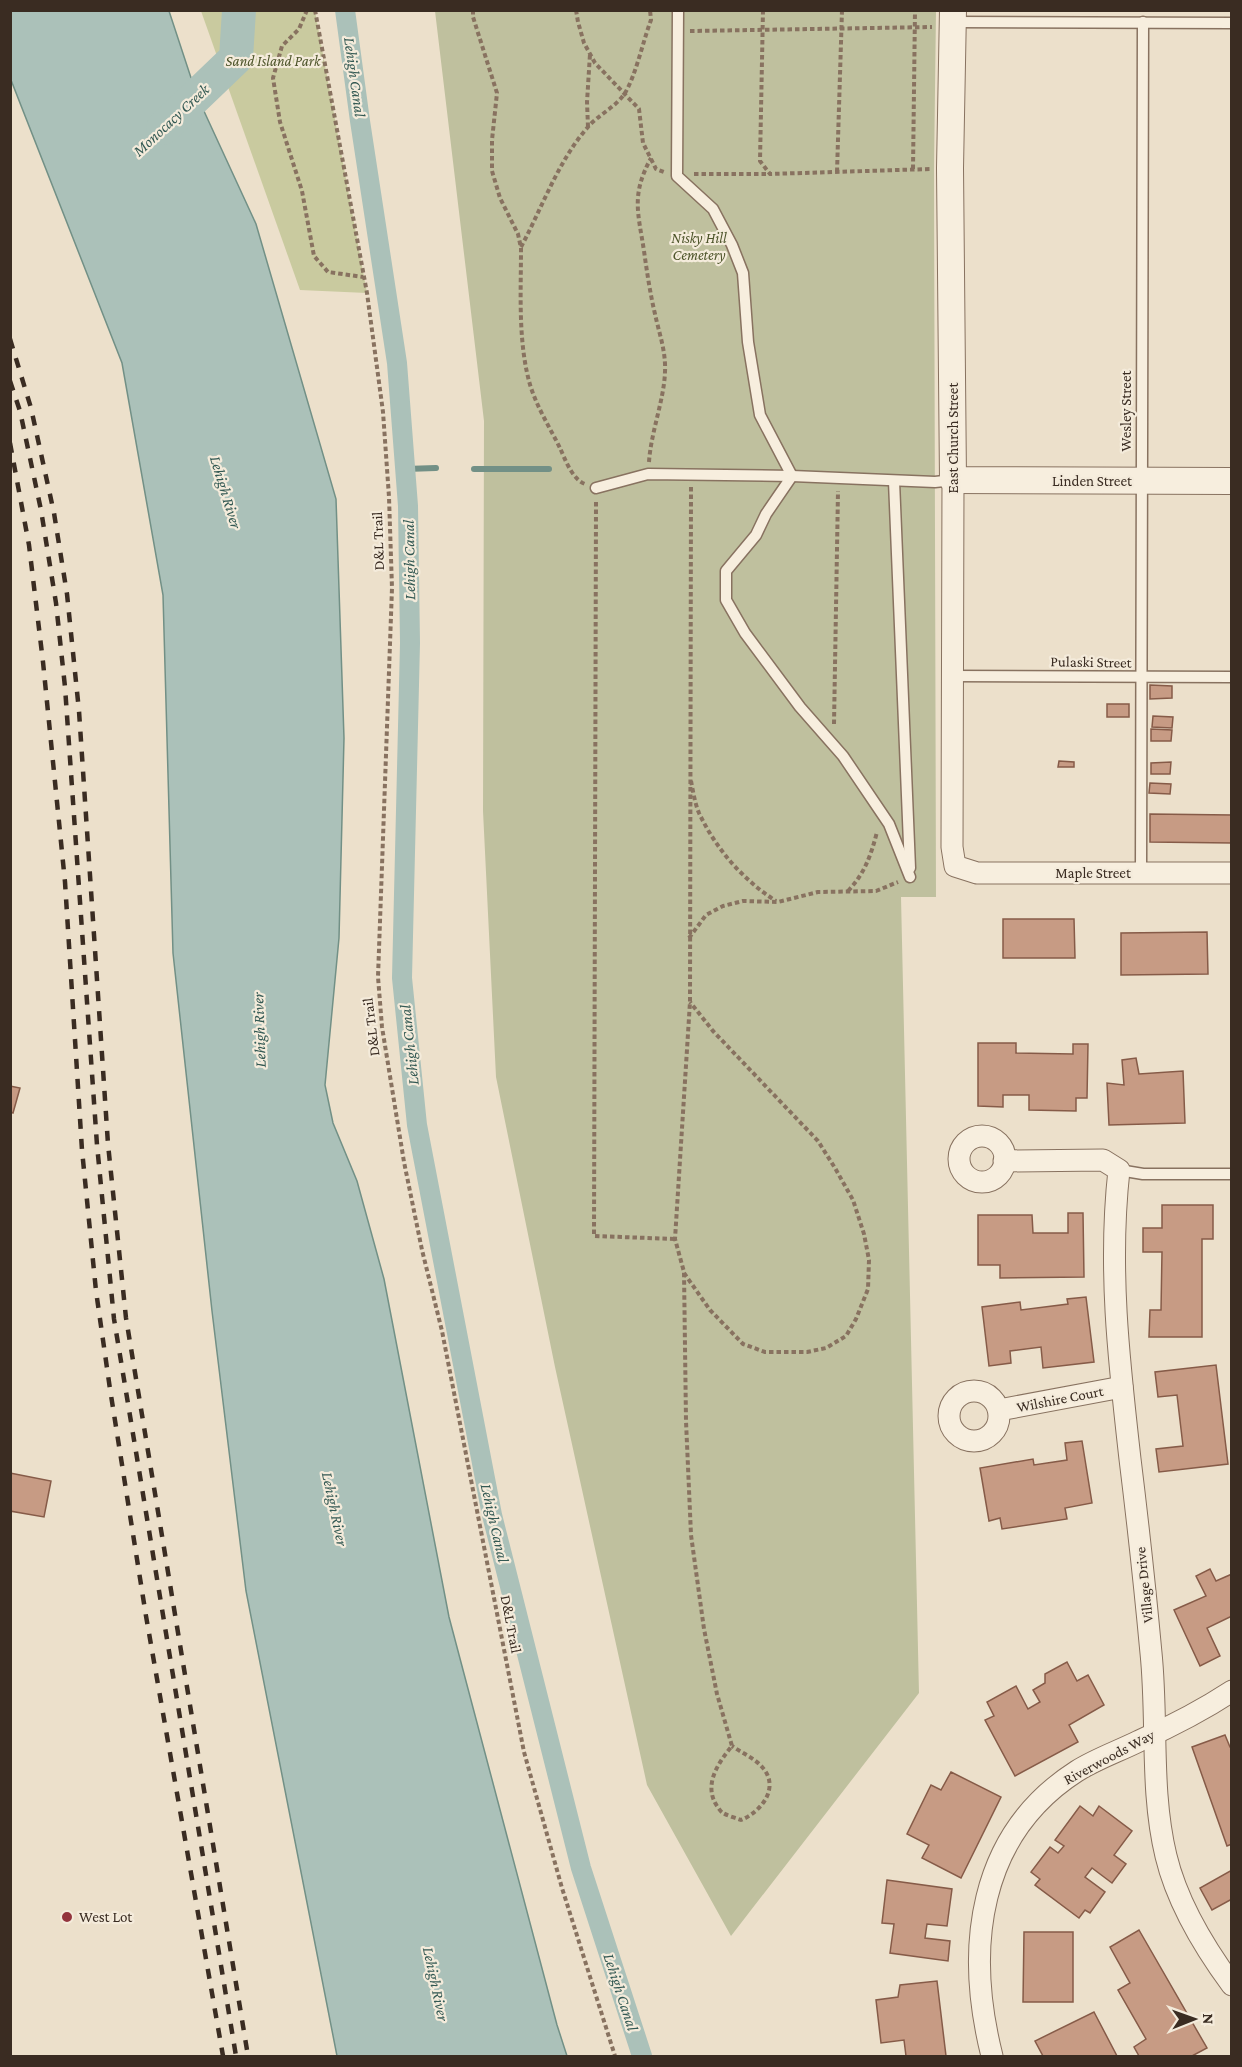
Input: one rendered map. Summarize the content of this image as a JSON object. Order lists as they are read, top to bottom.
{
  "streets": {
    "street": [
      "East Church Street",
      "Linden Street",
      "Maple Street",
      "Wilshire Court",
      "Village Drive",
      "Riverwoods Way"
    ],
    "lane": ["Wesley Street", "Pulaski Street"],
    "path": ["D&L Trail"]
  },
  "crossings": [
    ["Wesley Street", "Linden Street"],
    ["Wesley Street", "Pulaski Street"],
    ["Wesley Street", "Maple Street"],
    ["East Church Street", "Linden Street"],
    ["East Church Street", "Pulaski Street"],
    ["East Church Street", "Maple Street"],
    ["Wilshire Court", "Village Drive"],
    ["Village Drive", "Riverwoods Way"]
  ],
  "water": ["Lehigh Canal", "Monocacy Creek", "Lehigh River"],
  "parks": ["Sand Island Park", "Nisky Hill Cemetery"],
  "places": ["West Lot"],
  "north": "right"
}
